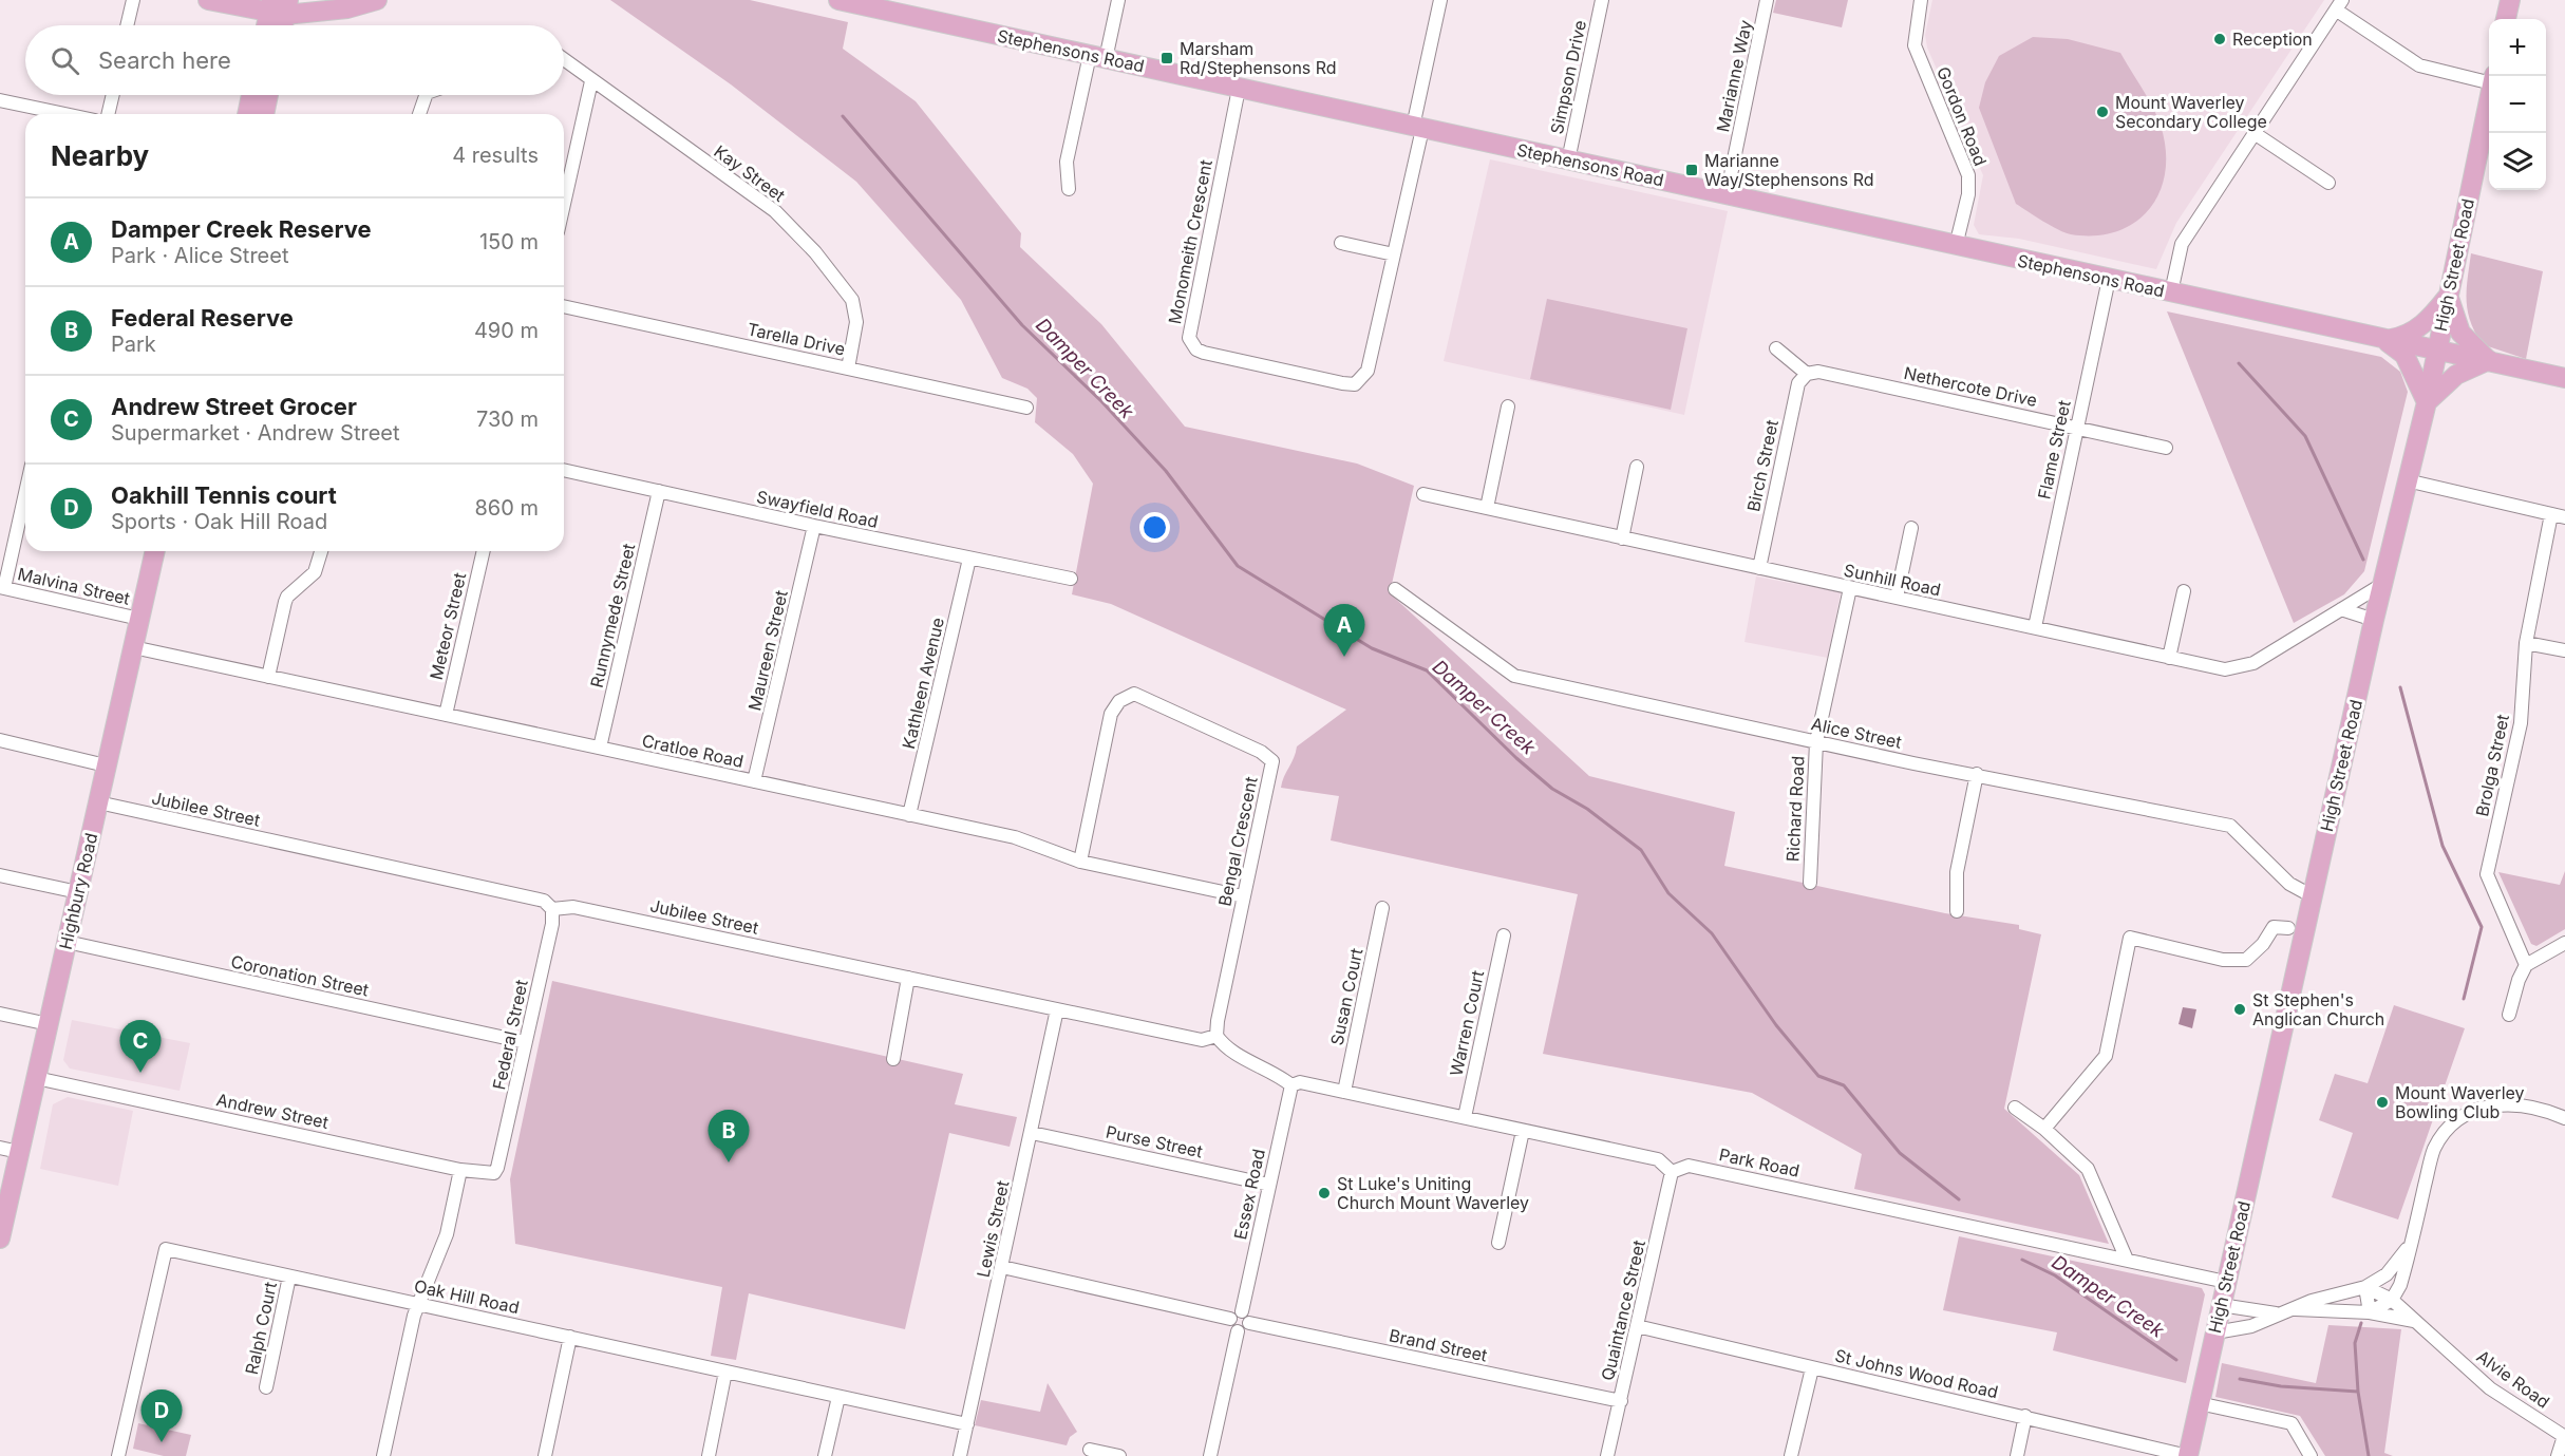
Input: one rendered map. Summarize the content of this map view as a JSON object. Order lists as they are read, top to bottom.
{
  "streets": {
    "main road": ["Stephensons Road", "High Street Road", "Highbury Road"],
    "street": [
      "Marianne Way",
      "Simpson Drive",
      "Gordon Road",
      "Kay Street",
      "Monomeith Crescent",
      "Tarella Drive",
      "Nethercote Drive",
      "Flame Street",
      "Birch Street",
      "Swayfield Road",
      "Sunhill Road",
      "Malvina Street",
      "Runnymede Street",
      "Meteor Street",
      "Maureen Street",
      "Kathleen Avenue",
      "Alice Street",
      "Cratloe Road",
      "Brolga Street",
      "Jubilee Street",
      "Richard Road",
      "Bengal Crescent",
      "Coronation Street",
      "Susan Court",
      "Warren Court",
      "Federal Street",
      "Andrew Street",
      "Purse Street",
      "Park Road",
      "Essex Road",
      "Lewis Street",
      "Oak Hill Road",
      "Quaintance Street",
      "Ralph Court",
      "Brand Street",
      "St Johns Wood Road",
      "Alvie Road"
    ]
  },
  "crossings": [
    ["Stephensons Road", "Marianne Way"],
    ["Stephensons Road", "Simpson Drive"],
    ["Stephensons Road", "Gordon Road"],
    ["Stephensons Road", "Monomeith Crescent"],
    ["Stephensons Road", "High Street Road"],
    ["Stephensons Road", "Flame Street"],
    ["Kay Street", "Tarella Drive"],
    ["High Street Road", "Sunhill Road"],
    ["High Street Road", "Alice Street"],
    ["High Street Road", "Park Road"],
    ["High Street Road", "St Johns Wood Road"],
    ["Nethercote Drive", "Flame Street"],
    ["Nethercote Drive", "Birch Street"],
    ["Flame Street", "Sunhill Road"],
    ["Birch Street", "Sunhill Road"],
    ["Swayfield Road", "Runnymede Street"],
    ["Swayfield Road", "Maureen Street"],
    ["Swayfield Road", "Kathleen Avenue"],
    ["Sunhill Road", "Richard Road"],
    ["Malvina Street", "Highbury Road"],
    ["Runnymede Street", "Cratloe Road"],
    ["Meteor Street", "Cratloe Road"],
    ["Maureen Street", "Cratloe Road"],
    ["Kathleen Avenue", "Cratloe Road"],
    ["Alice Street", "Richard Road"],
    ["Cratloe Road", "Bengal Crescent"],
    ["Cratloe Road", "Highbury Road"],
    ["Jubilee Street", "Bengal Crescent"],
    ["Jubilee Street", "Highbury Road"],
    ["Jubilee Street", "Federal Street"],
    ["Jubilee Street", "Lewis Street"],
    ["Highbury Road", "Coronation Street"],
    ["Highbury Road", "Andrew Street"],
    ["Coronation Street", "Federal Street"],
    ["Federal Street", "Andrew Street"],
    ["Purse Street", "Essex Road"],
    ["Purse Street", "Lewis Street"],
    ["Park Road", "Quaintance Street"],
    ["Essex Road", "Brand Street"],
    ["Lewis Street", "Oak Hill Road"],
    ["Oak Hill Road", "Ralph Court"],
    ["Quaintance Street", "Brand Street"],
    ["Quaintance Street", "St Johns Wood Road"]
  ],
  "water": ["Damper Creek"],
  "places": {
    "other": [
      "Reception",
      "Mount Waverley Secondary College",
      "St Stephen's Anglican Church",
      "Mount Waverley Bowling Club",
      "St Luke's Uniting Church Mount Waverley"
    ],
    "transit": ["Marsham Rd/Stephensons Rd", "Marianne Way/Stephensons Rd"]
  },
  "page": {
    "map_buttons": ["+", "−"],
    "search": "Search here",
    "heading": ["Nearby", "4 results"],
    "list": [
      {
        "mark": "A",
        "name": "Damper Creek Reserve",
        "note": "Park · Alice Street",
        "value": "150 m"
      },
      {
        "mark": "B",
        "name": "Federal Reserve",
        "note": "Park",
        "value": "490 m"
      },
      {
        "mark": "C",
        "name": "Andrew Street Grocer",
        "note": "Supermarket · Andrew Street",
        "value": "730 m"
      },
      {
        "mark": "D",
        "name": "Oakhill Tennis court",
        "note": "Sports · Oak Hill Road",
        "value": "860 m"
      }
    ],
    "pins": [
      "A",
      "C",
      "B",
      "D"
    ]
  }
}
